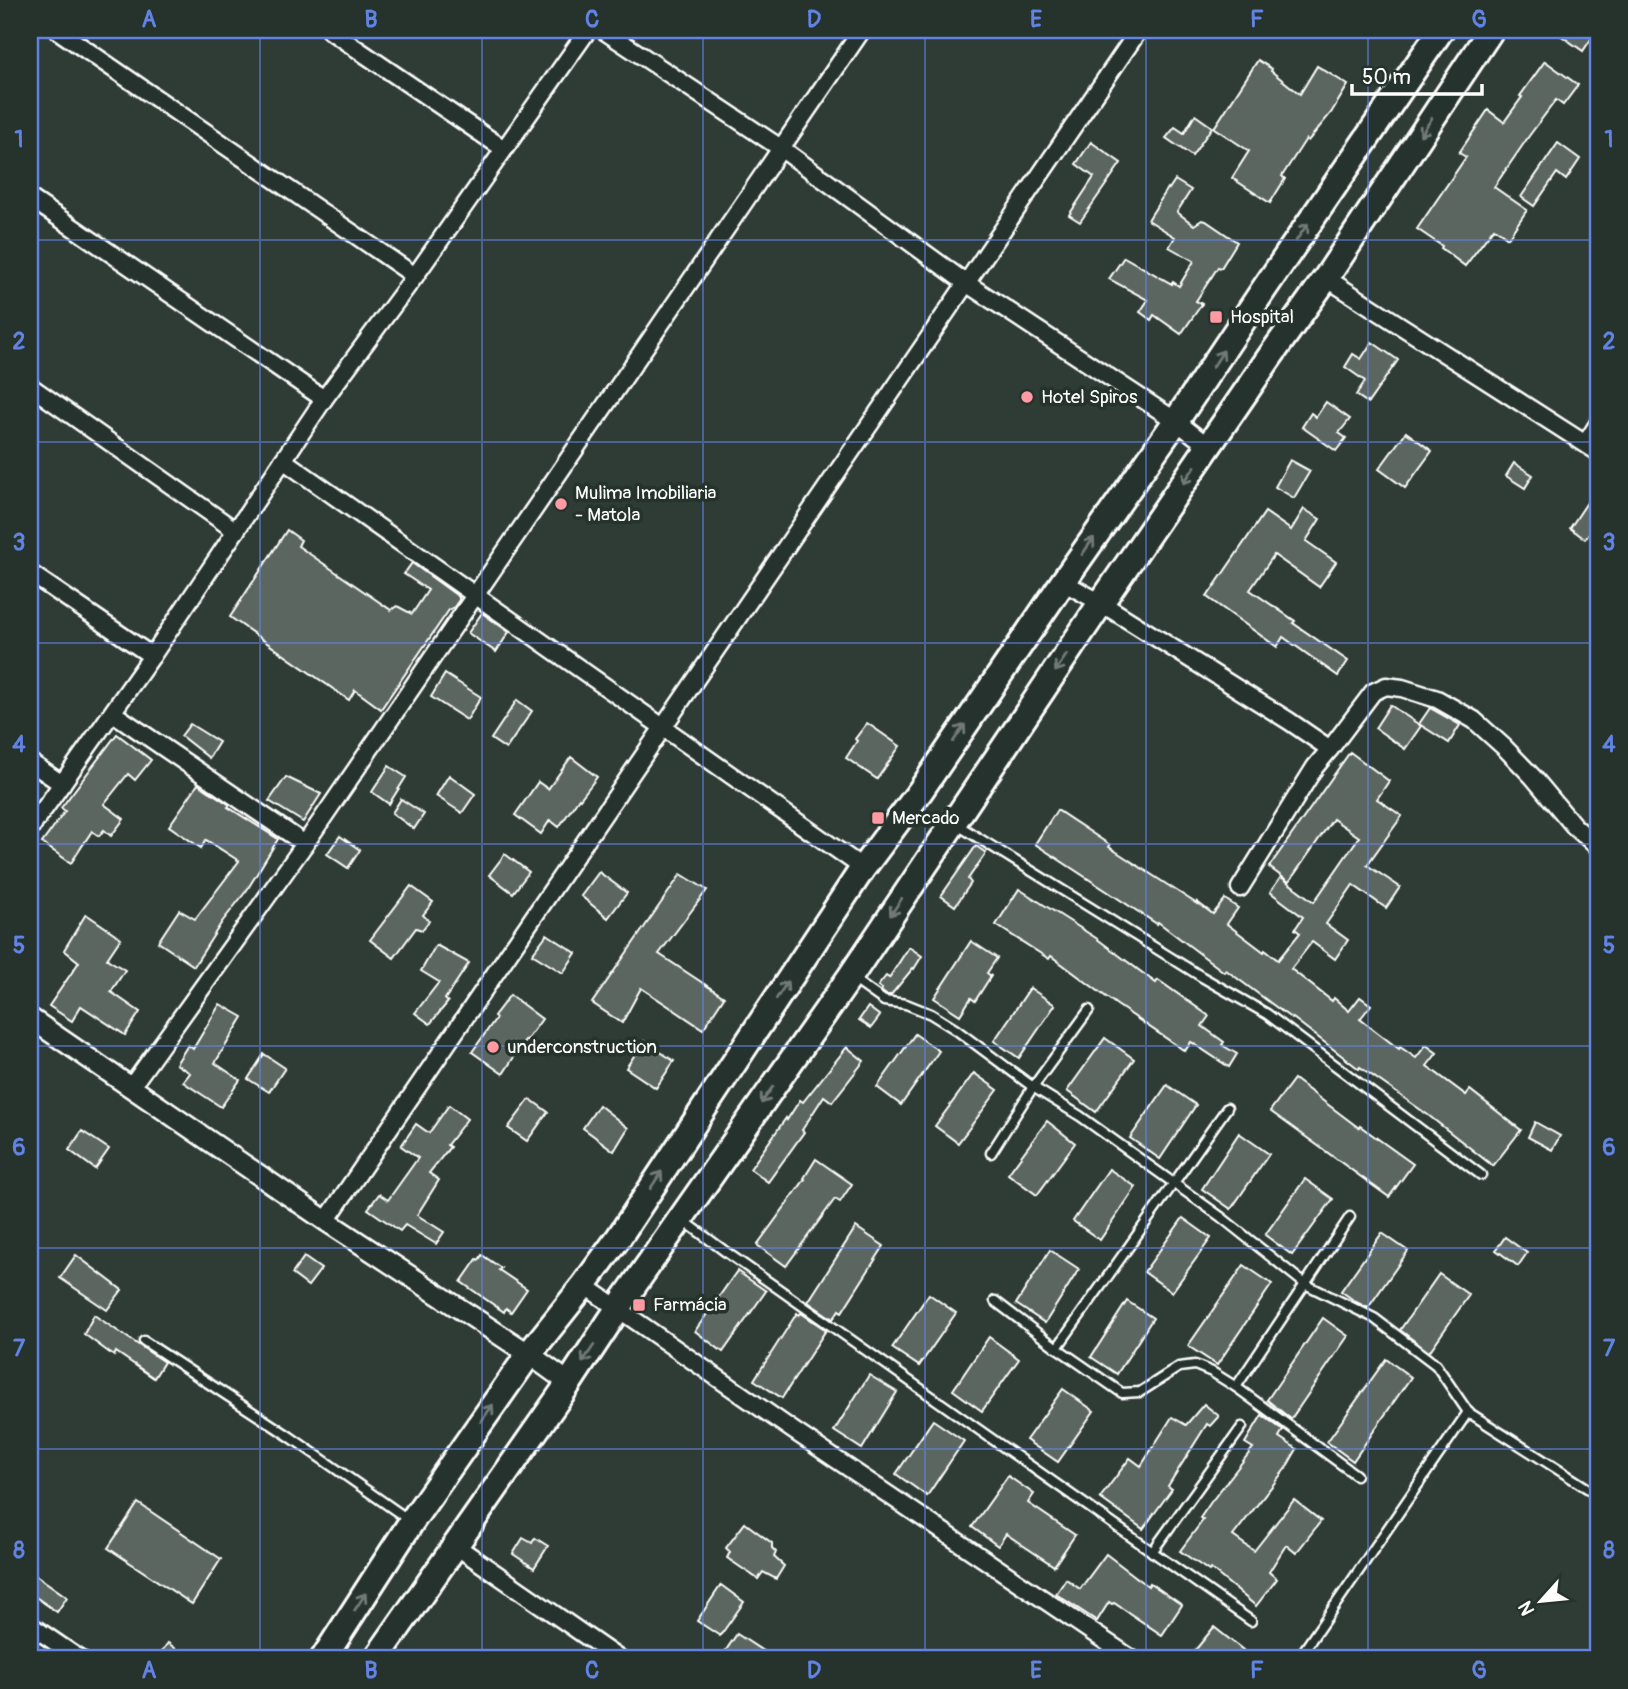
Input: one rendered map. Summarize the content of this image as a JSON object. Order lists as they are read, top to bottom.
{
  "places": {
    "transit": ["Hospital", "Mercado", "Farmácia"],
    "other": ["Hotel Spiros", "Mulima Imobiliaria - Matola", "underconstruction"]
  },
  "scale_bar": "50 m",
  "north": "bottom left",
  "grid": {
    "columns": [
      "A",
      "B",
      "C",
      "D",
      "E",
      "F",
      "G"
    ],
    "rows": [
      "1",
      "2",
      "3",
      "4",
      "5",
      "6",
      "7",
      "8"
    ]
  }
}
